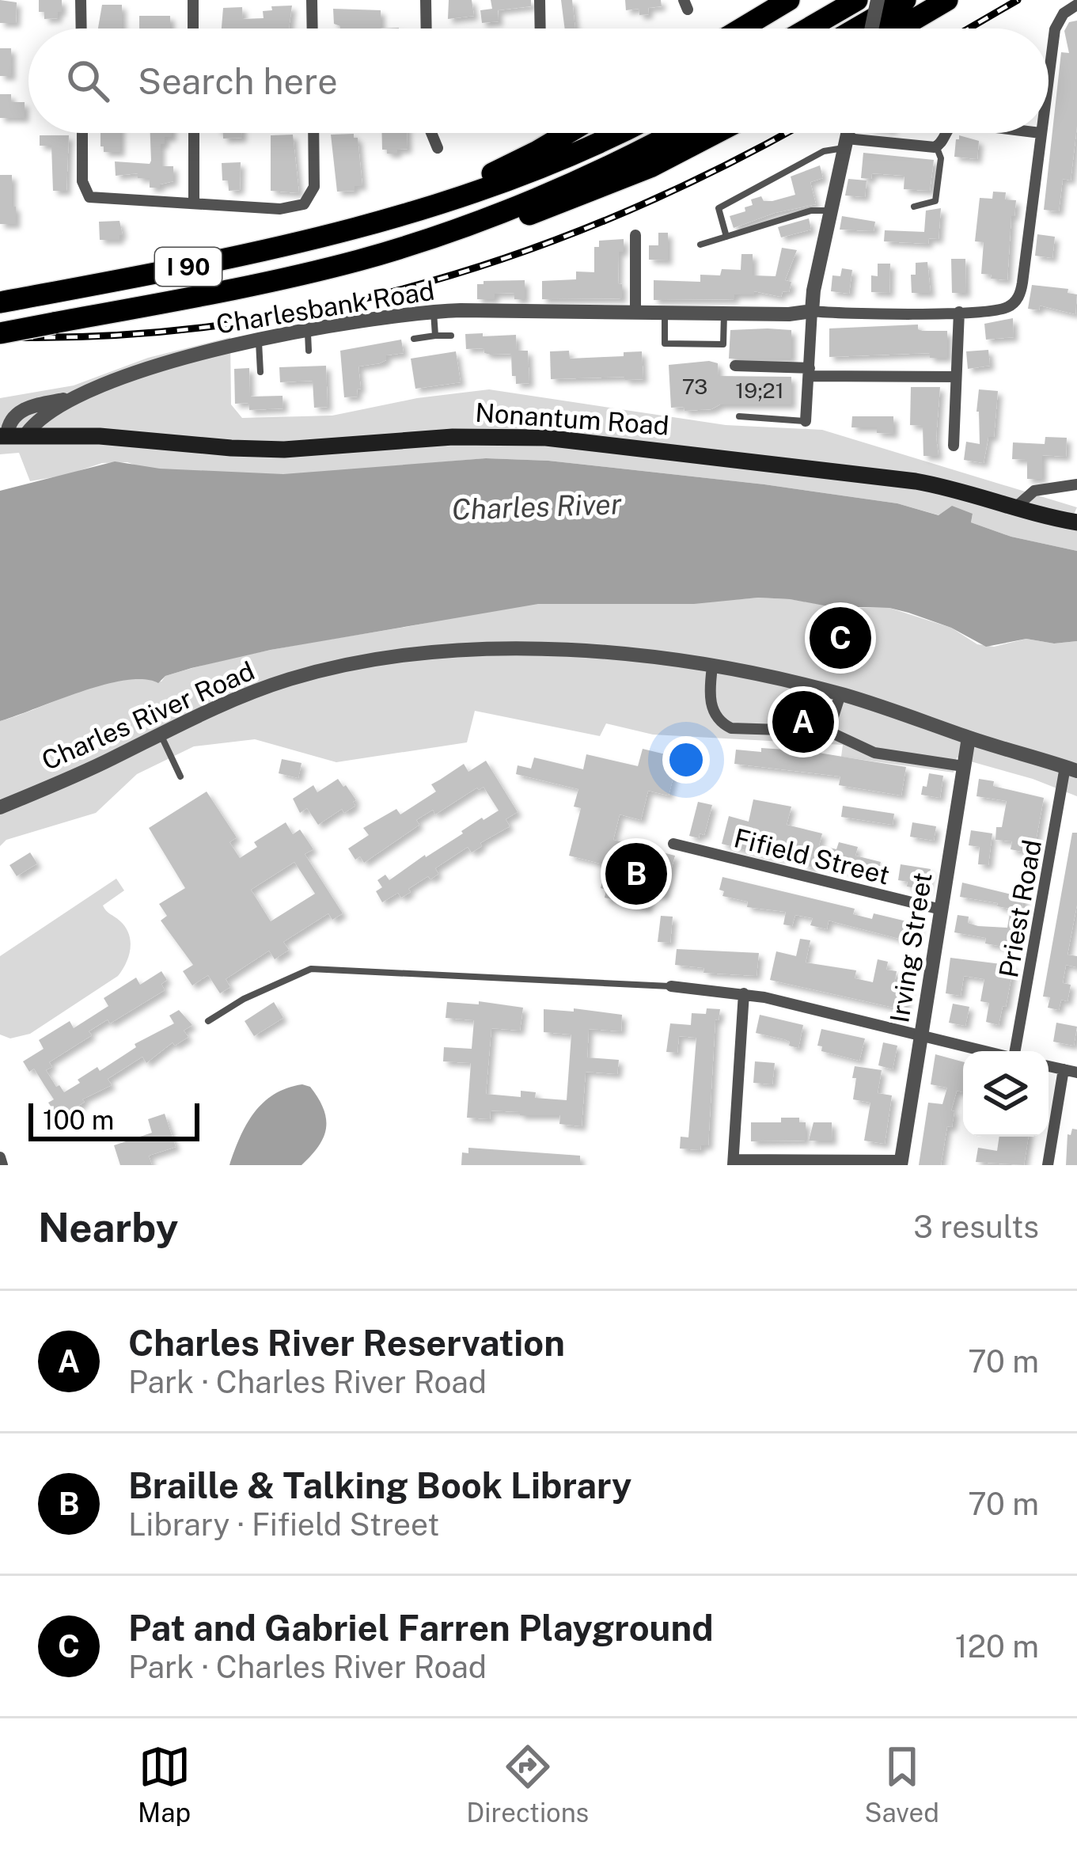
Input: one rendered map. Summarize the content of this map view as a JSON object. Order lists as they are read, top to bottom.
{
  "streets": {
    "highway": ["I 90"],
    "main road": ["Nonantum Road"],
    "street": [
      "Charlesbank Road",
      "Charles River Road",
      "Fifield Street",
      "Priest Road",
      "Irving Street"
    ]
  },
  "crossings": [
    ["Charlesbank Road", "Nonantum Road"],
    ["Charles River Road", "Priest Road"],
    ["Charles River Road", "Irving Street"],
    ["Fifield Street", "Irving Street"]
  ],
  "water": ["Charles River"],
  "house_numbers": ["73", "19;21"],
  "scale_bar": "100 m",
  "page": {
    "search": "Search here",
    "pins": ["C", "A", "B"],
    "scale": "100 m",
    "heading": ["Nearby", "3 results"],
    "list": [
      {
        "mark": "A",
        "name": "Charles River Reservation",
        "note": "Park · Charles River Road",
        "value": "70 m"
      },
      {
        "mark": "B",
        "name": "Braille & Talking Book Library",
        "note": "Library · Fifield Street",
        "value": "70 m"
      },
      {
        "mark": "C",
        "name": "Pat and Gabriel Farren Playground",
        "note": "Park · Charles River Road",
        "value": "120 m"
      }
    ],
    "nav": ["Map", "Directions", "Saved"]
  }
}
